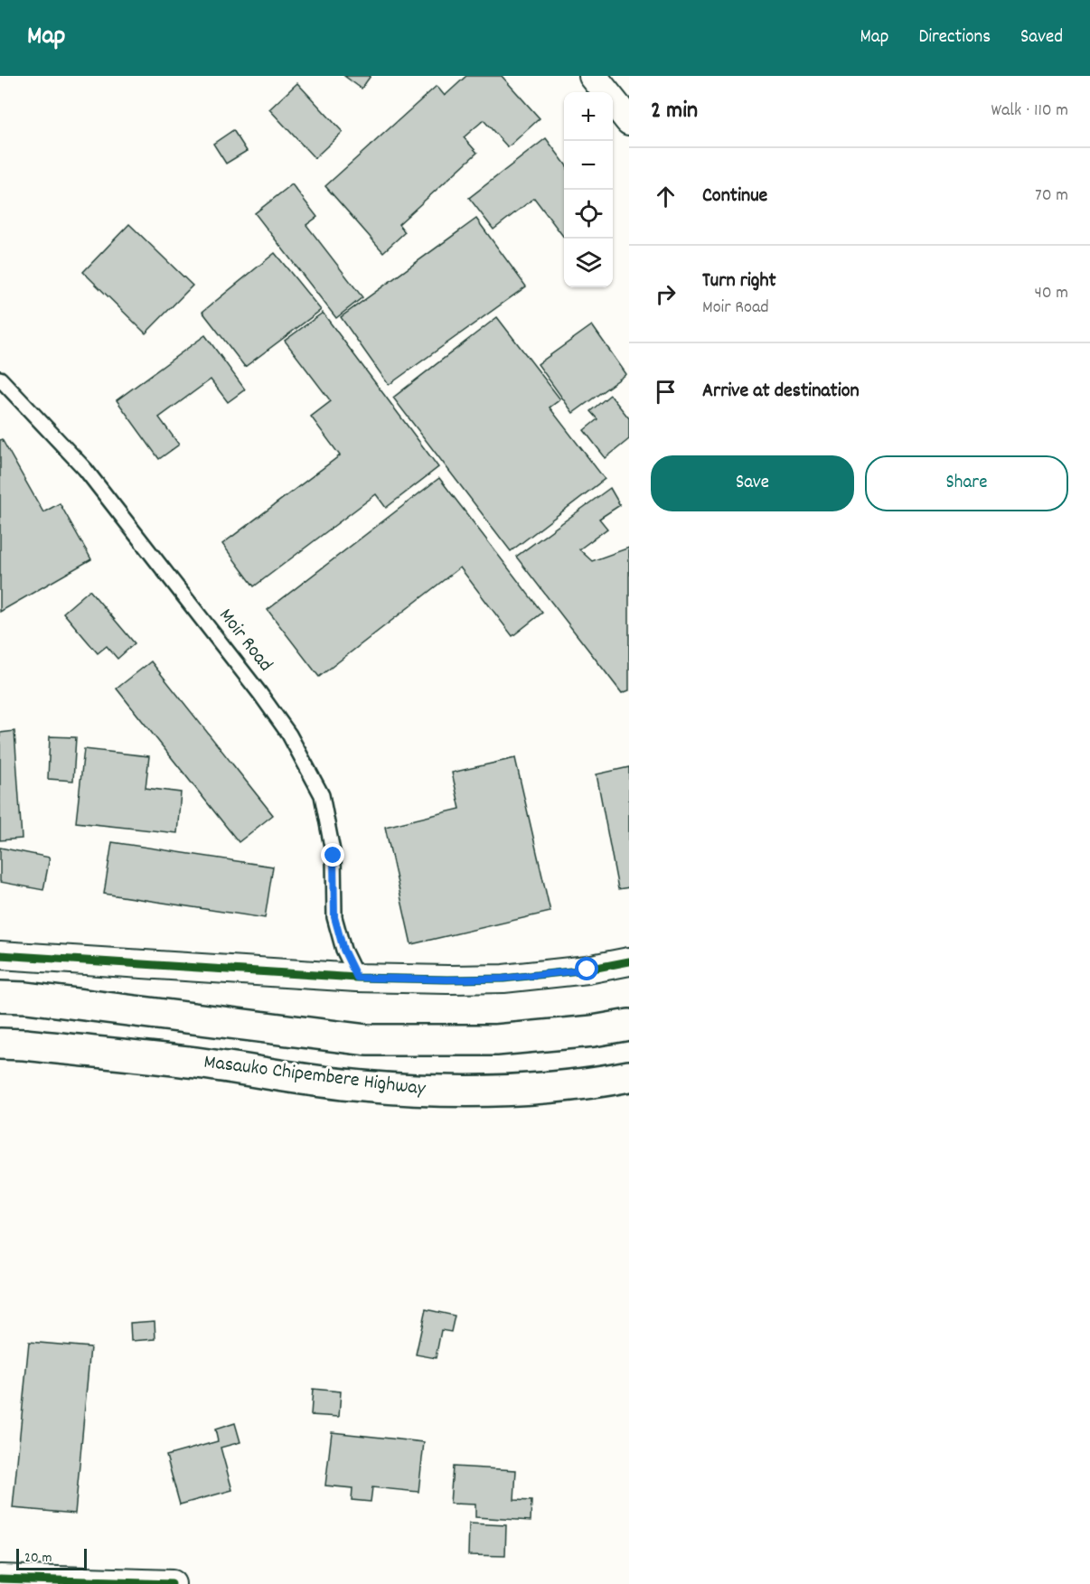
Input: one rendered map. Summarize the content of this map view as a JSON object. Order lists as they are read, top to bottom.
{
  "streets": {
    "highway": ["Masauko Chipembere Highway"],
    "lane": ["Moir Road"]
  },
  "scale_bar": "20 m",
  "page": {
    "header": "Map",
    "nav": ["Map", "Directions", "Saved"],
    "heading": ["2 min", "Walk · 110 m"],
    "map_buttons": ["+", "−"],
    "list": [
      ["Continue", "70 m"],
      ["Turn right", "Moir Road", "40 m"],
      "Arrive at destination"
    ],
    "buttons": ["Save", "Share"],
    "scale": "20 m"
  }
}
